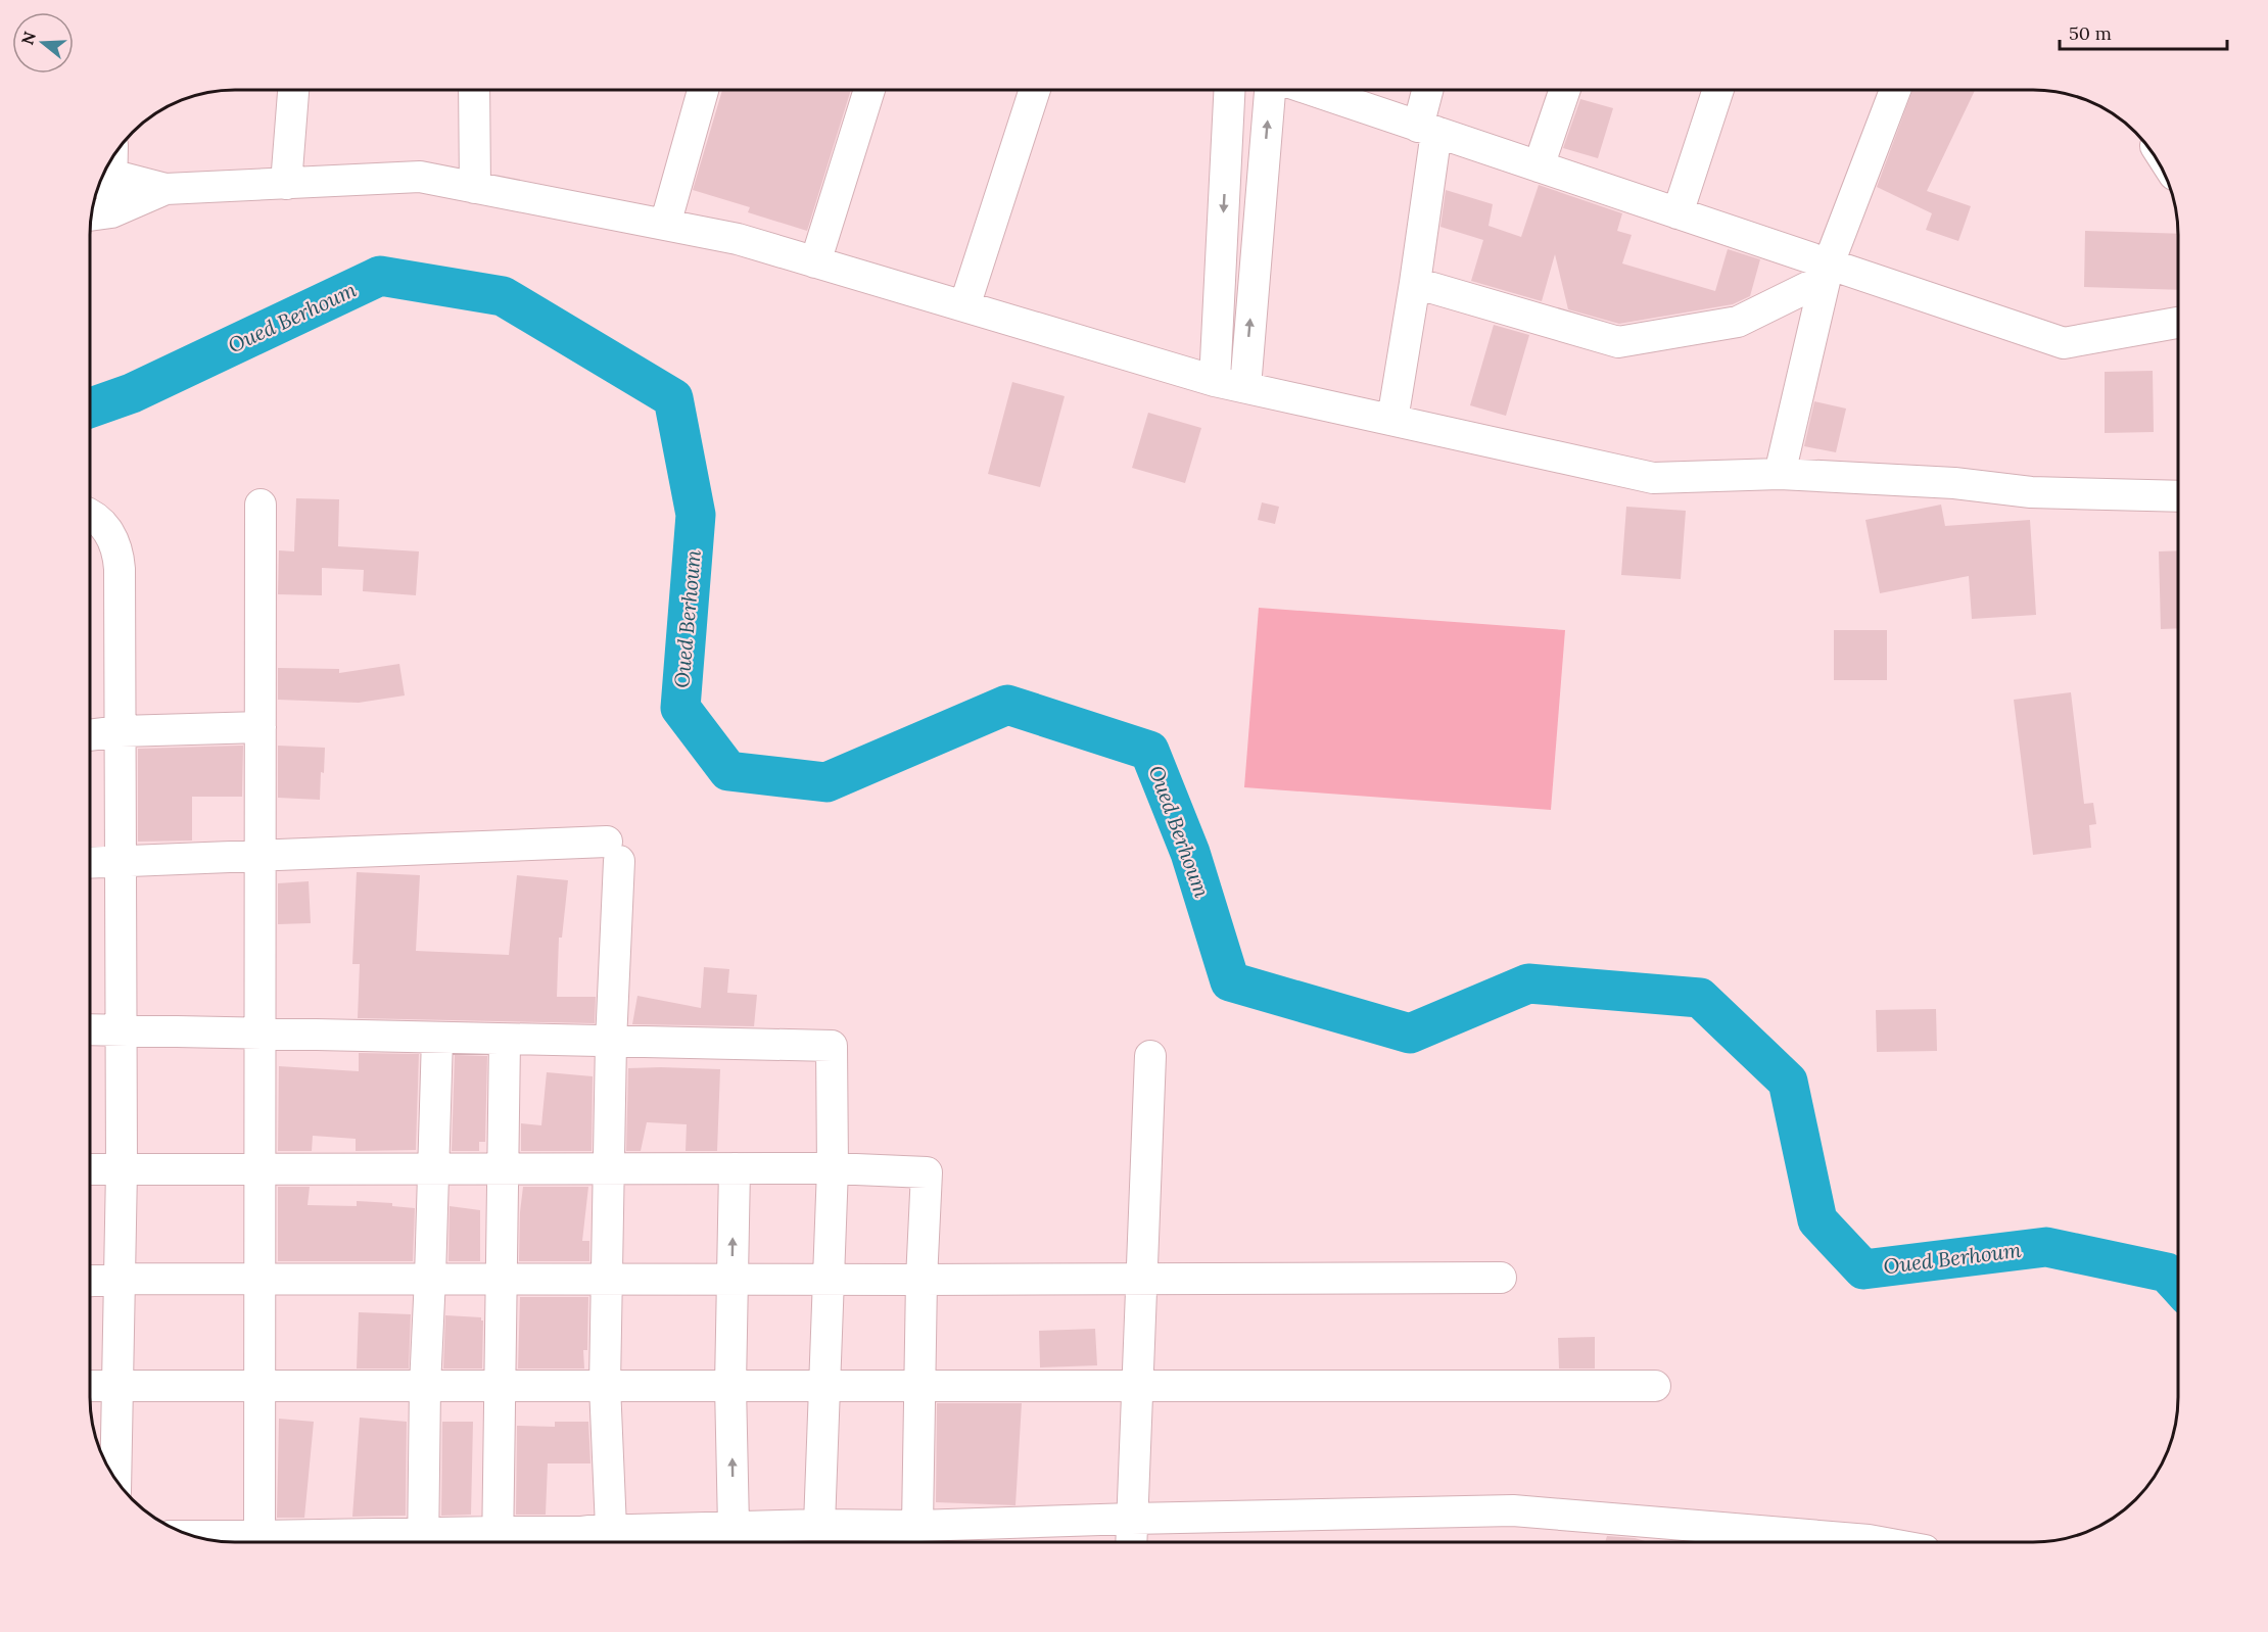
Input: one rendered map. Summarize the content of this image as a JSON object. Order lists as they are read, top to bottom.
{
  "water": ["Oued Berhoum"],
  "scale_bar": "50 m",
  "north": "left"
}
